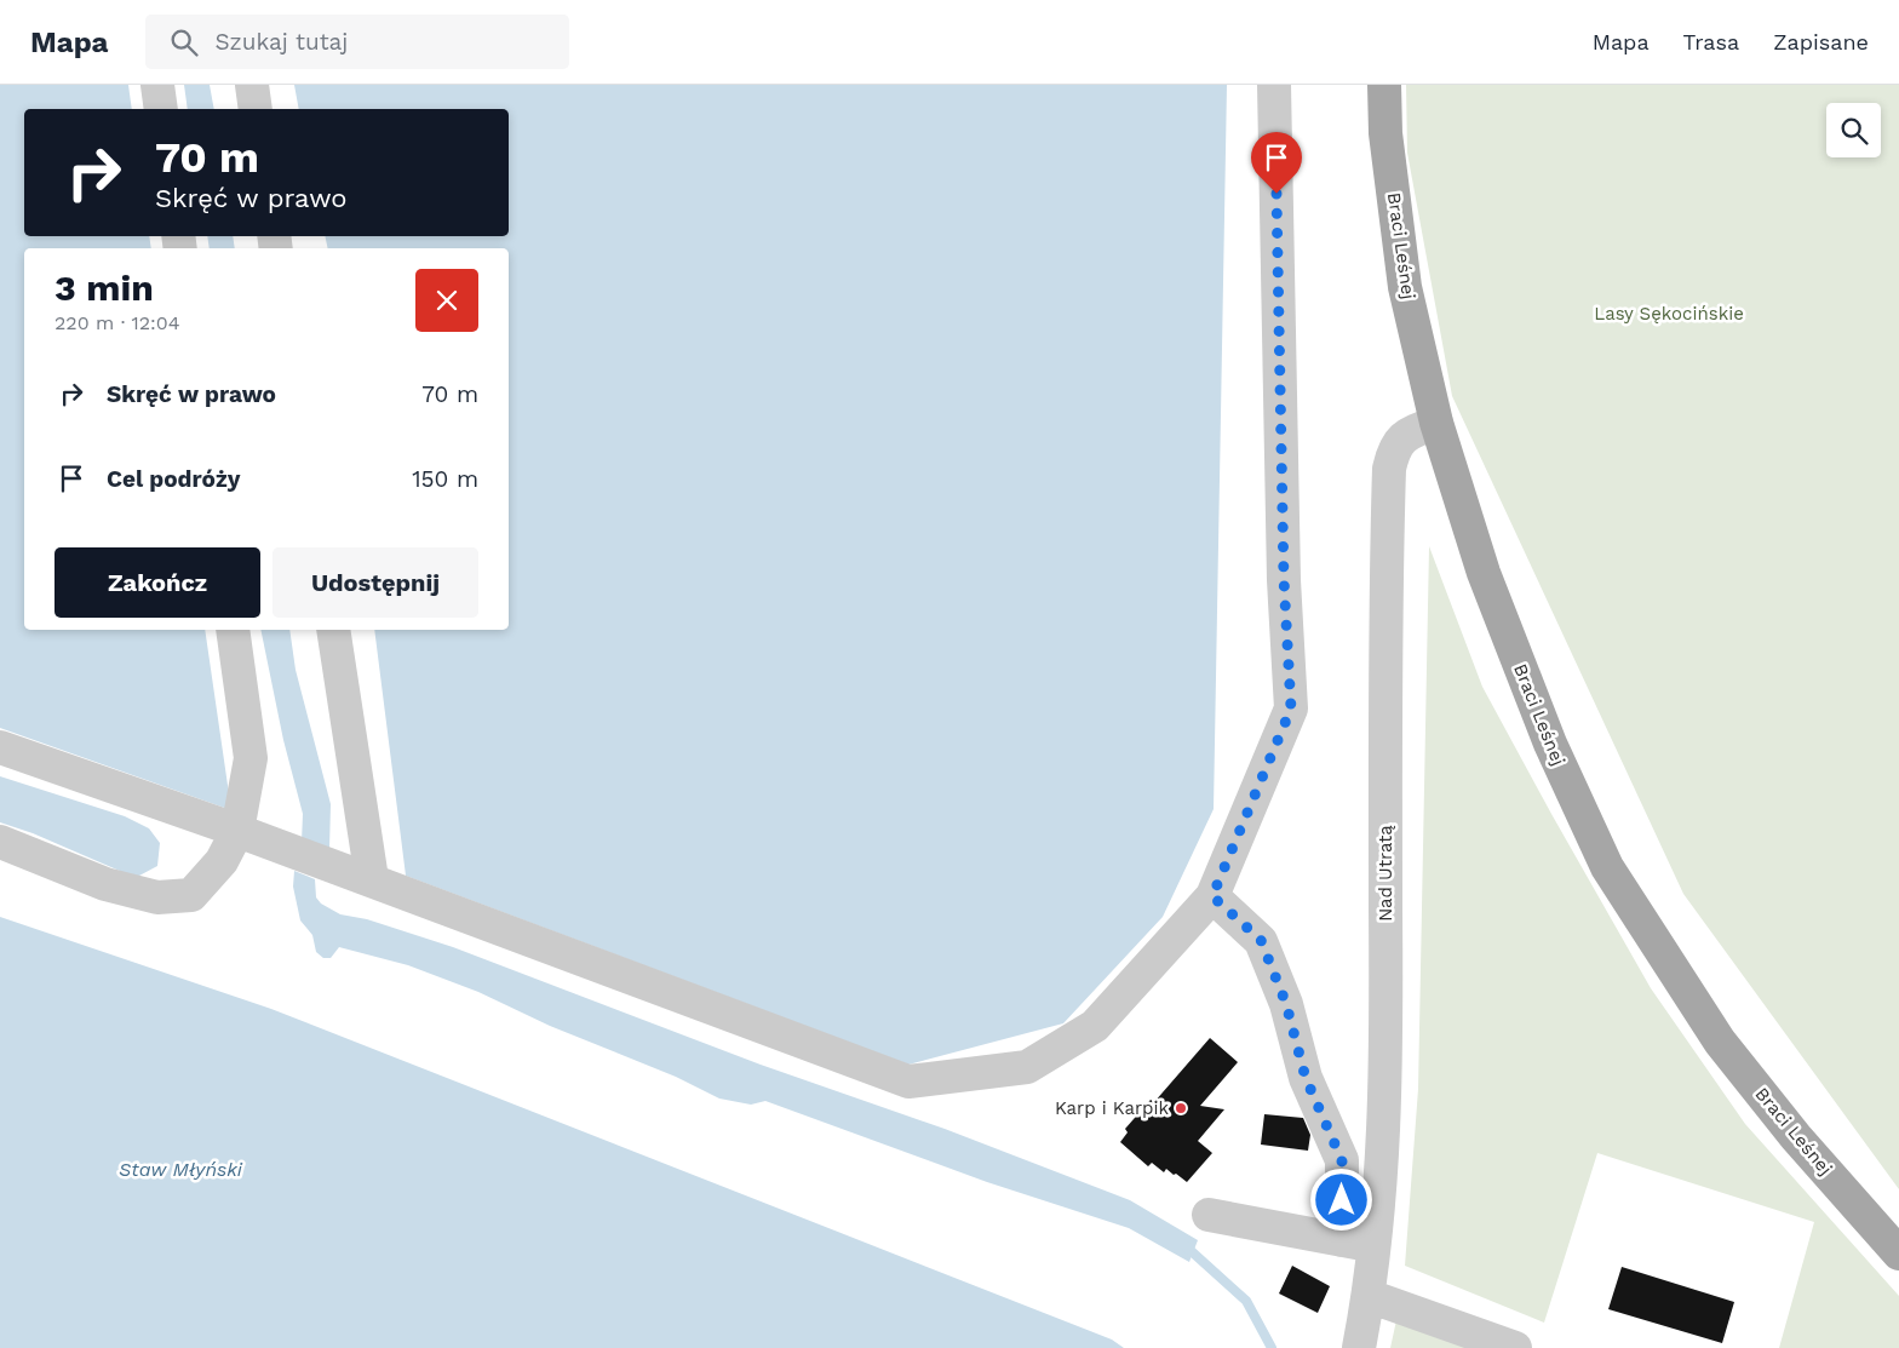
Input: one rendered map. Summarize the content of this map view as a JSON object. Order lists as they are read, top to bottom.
{
  "streets": {
    "main road": ["Braci Leśnej"],
    "street": ["Nad Utratą"]
  },
  "crossings": [
    ["Braci Leśnej", "Nad Utratą"]
  ],
  "water": ["Staw Młyński"],
  "parks": ["Lasy Sękocińskie"],
  "places": ["Karp i Karpik"],
  "page": {
    "header": "Mapa",
    "search": "Szukaj tutaj",
    "nav": ["Mapa", "Trasa", "Zapisane"],
    "turn": ["70 m", "Skręć w prawo"],
    "heading": ["3 min", "220 m · 12:04"],
    "list": [
      {
        "name": "Skręć w prawo",
        "value": "70 m"
      },
      {
        "name": "Cel podróży",
        "value": "150 m"
      }
    ],
    "buttons": ["Zakończ", "Udostępnij"]
  }
}
